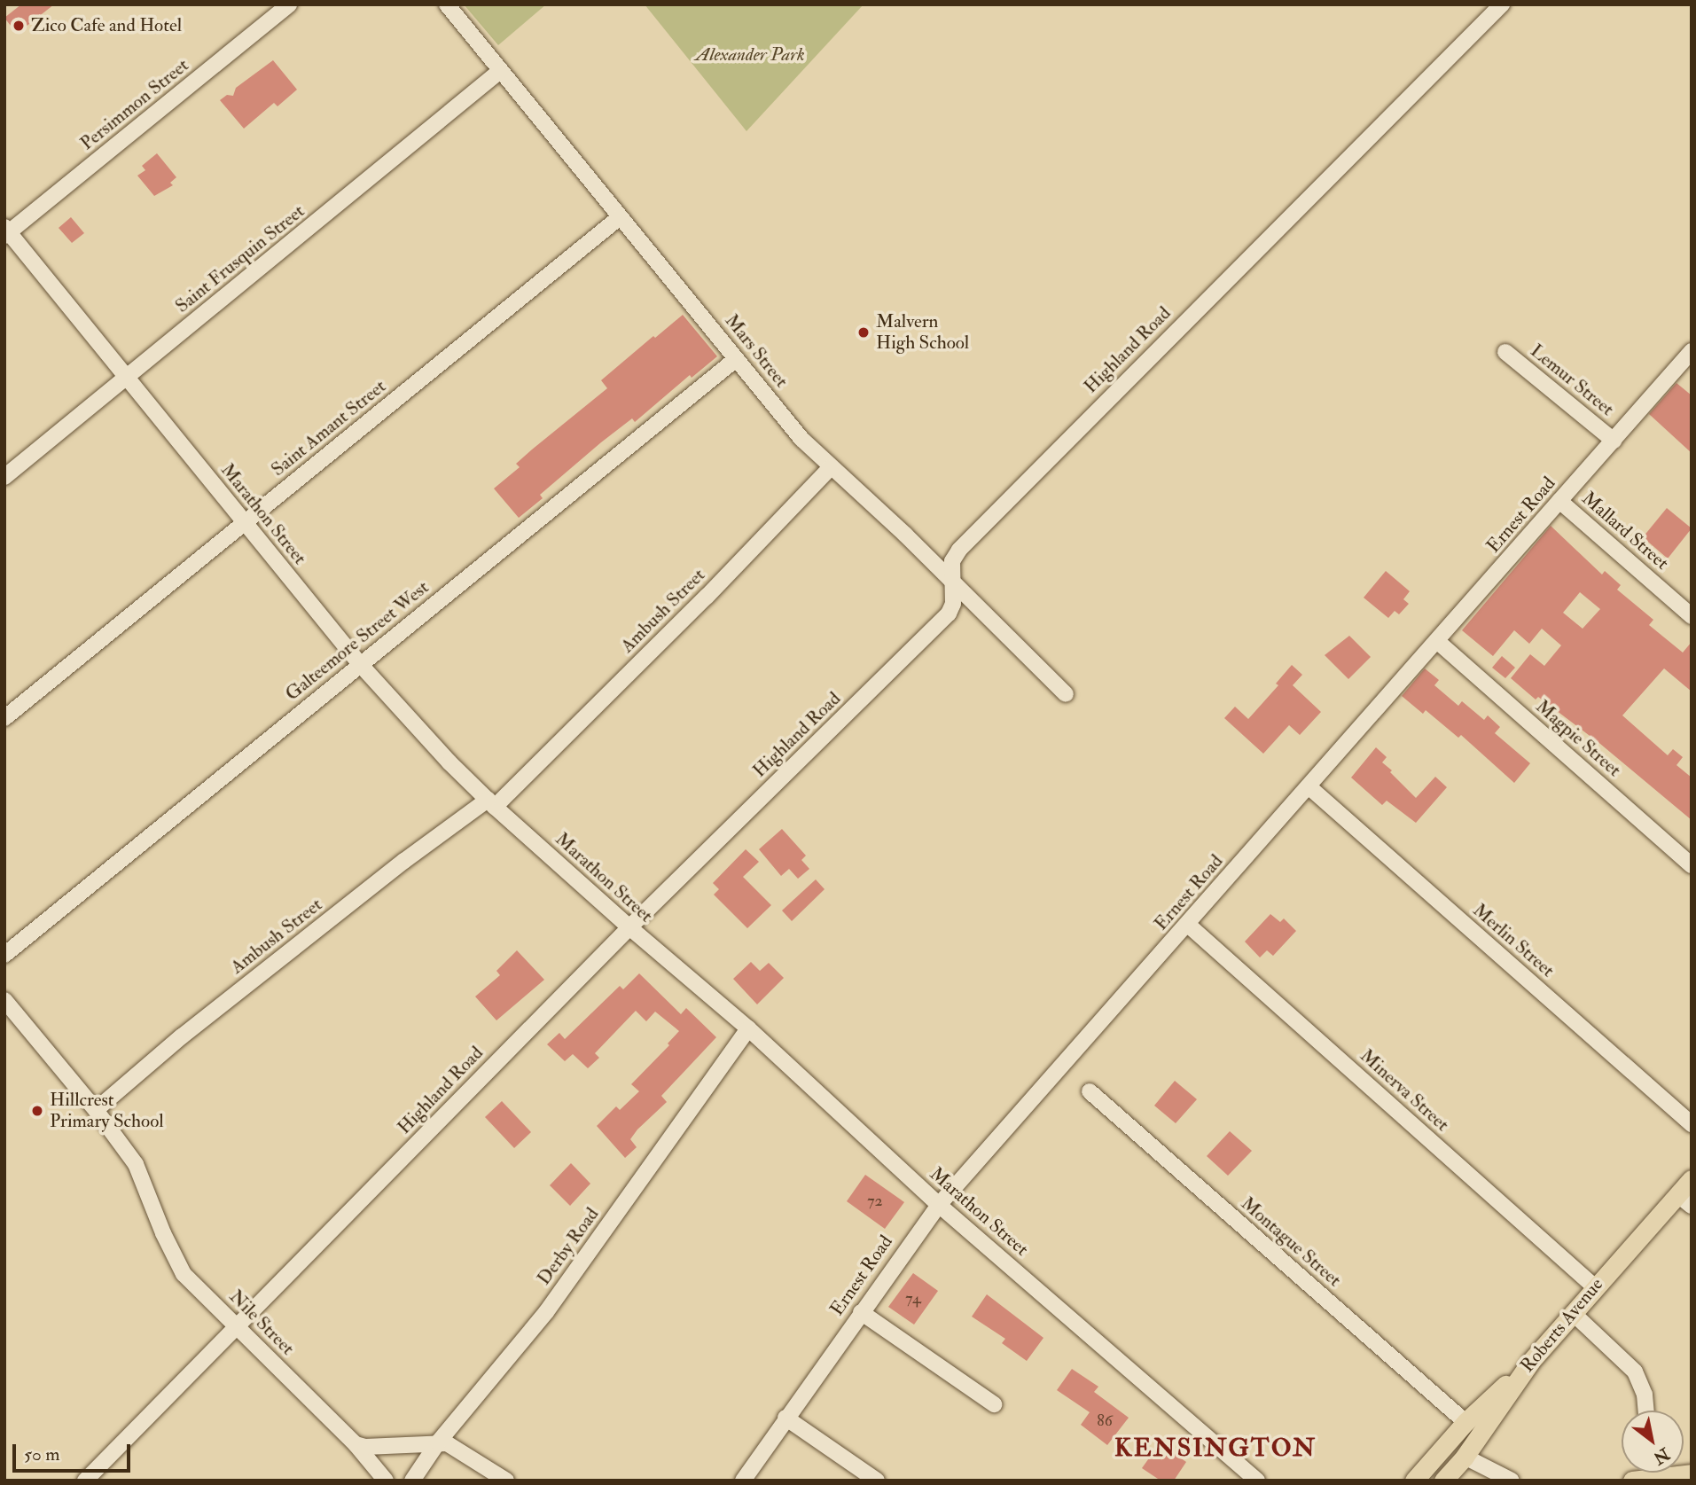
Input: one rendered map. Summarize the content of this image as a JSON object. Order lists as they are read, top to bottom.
{
  "streets": {
    "main road": ["Roberts Avenue"],
    "street": [
      "Persimmon Street",
      "Saint Frusquin Street",
      "Highland Road",
      "Mars Street",
      "Lemur Street",
      "Saint Amant Street",
      "Marathon Street",
      "Ernest Road",
      "Mallard Street",
      "Ambush Street",
      "Galteemore Street West",
      "Magpie Street",
      "Merlin Street",
      "Minerva Street",
      "Montague Street",
      "Derby Road",
      "Nile Street"
    ]
  },
  "crossings": [
    ["Persimmon Street", "Marathon Street"],
    ["Saint Frusquin Street", "Mars Street"],
    ["Saint Frusquin Street", "Marathon Street"],
    ["Highland Road", "Mars Street"],
    ["Highland Road", "Marathon Street"],
    ["Highland Road", "Nile Street"],
    ["Mars Street", "Saint Amant Street"],
    ["Mars Street", "Ambush Street"],
    ["Mars Street", "Galteemore Street West"],
    ["Lemur Street", "Ernest Road"],
    ["Saint Amant Street", "Marathon Street"],
    ["Marathon Street", "Ernest Road"],
    ["Marathon Street", "Ambush Street"],
    ["Marathon Street", "Galteemore Street West"],
    ["Marathon Street", "Derby Road"],
    ["Ernest Road", "Mallard Street"],
    ["Ernest Road", "Magpie Street"],
    ["Ernest Road", "Merlin Street"],
    ["Ernest Road", "Minerva Street"],
    ["Ambush Street", "Nile Street"],
    ["Minerva Street", "Roberts Avenue"]
  ],
  "districts": ["KENSINGTON"],
  "parks": ["Alexander Park"],
  "places": ["Zico Cafe and Hotel", "Malvern High School", "Hillcrest Primary School"],
  "house_numbers": ["72", "74", "86"],
  "scale_bar": "50 m",
  "north": "bottom right"
}
